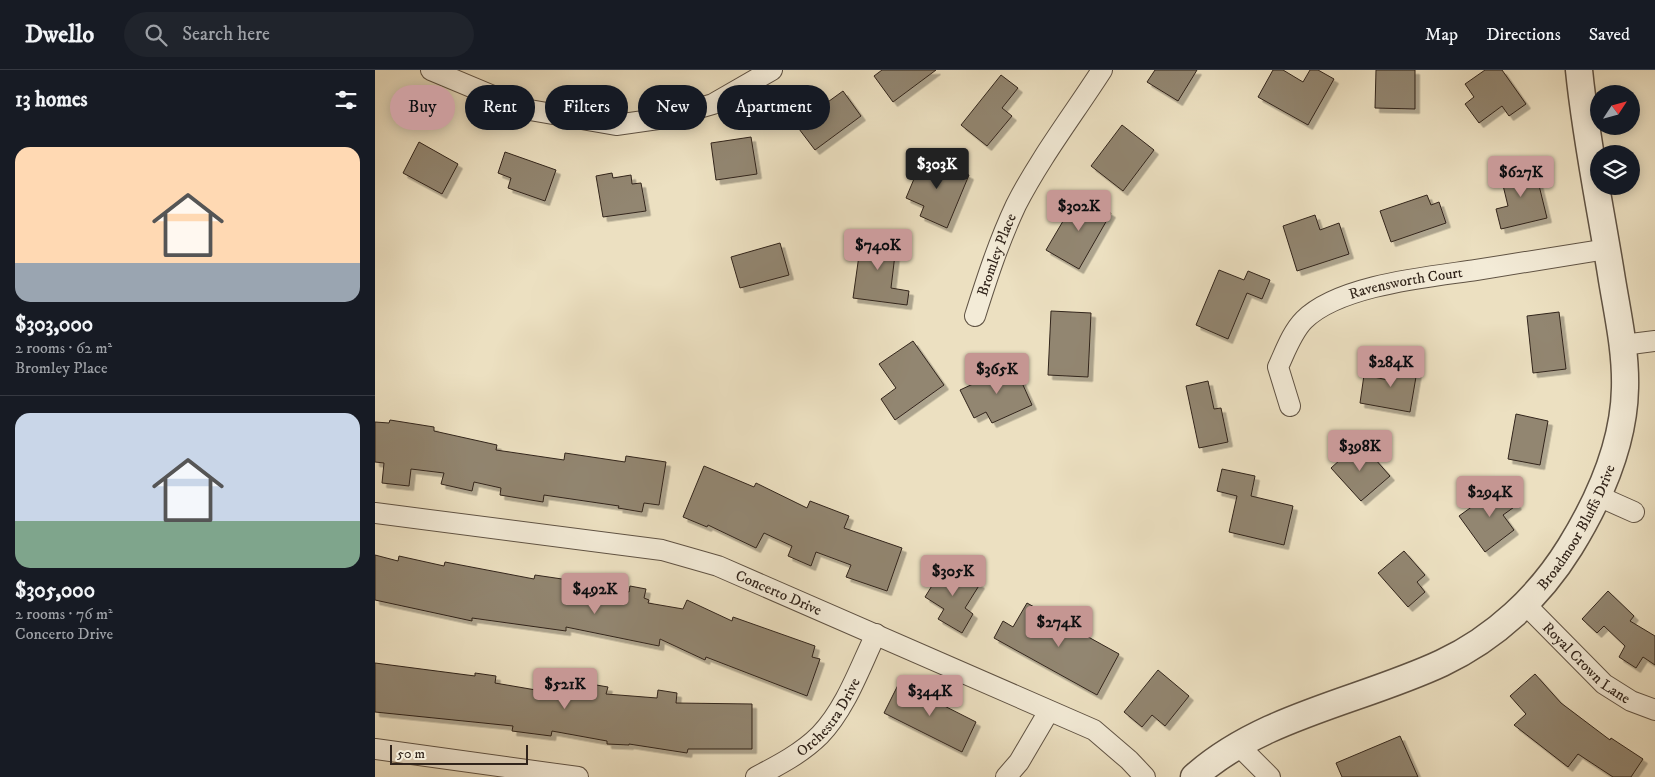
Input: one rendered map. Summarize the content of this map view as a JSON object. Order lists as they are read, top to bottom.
{
  "streets": {
    "street": [
      "Bromley Place",
      "Ravensworth Court",
      "Broadmoor Bluffs Drive",
      "Concerto Drive",
      "Royal Crown Lane",
      "Orchestra Drive"
    ]
  },
  "crossings": [
    ["Ravensworth Court", "Broadmoor Bluffs Drive"],
    ["Broadmoor Bluffs Drive", "Royal Crown Lane"],
    ["Concerto Drive", "Orchestra Drive"]
  ],
  "scale_bar": "50 m",
  "north": "top right",
  "page": {
    "header": "Dwello",
    "search": "Search here",
    "nav": ["Map", "Directions", "Saved"],
    "heading": "13 homes",
    "chip": [
      "Buy",
      "Rent",
      "Filters",
      "New",
      "Apartment"
    ],
    "list": [
      {
        "name": "$303,000",
        "note": "2 rooms · 62 m² · Bromley Place"
      },
      {
        "name": "$305,000",
        "note": "2 rooms · 76 m² · Concerto Drive"
      }
    ],
    "price": [
      "$303K",
      "$627K",
      "$302K",
      "$740K",
      "$284K",
      "$365K",
      "$398K",
      "$294K",
      "$305K",
      "$492K",
      "$274K",
      "$521K",
      "$344K"
    ],
    "scale": "50 m"
  }
}
